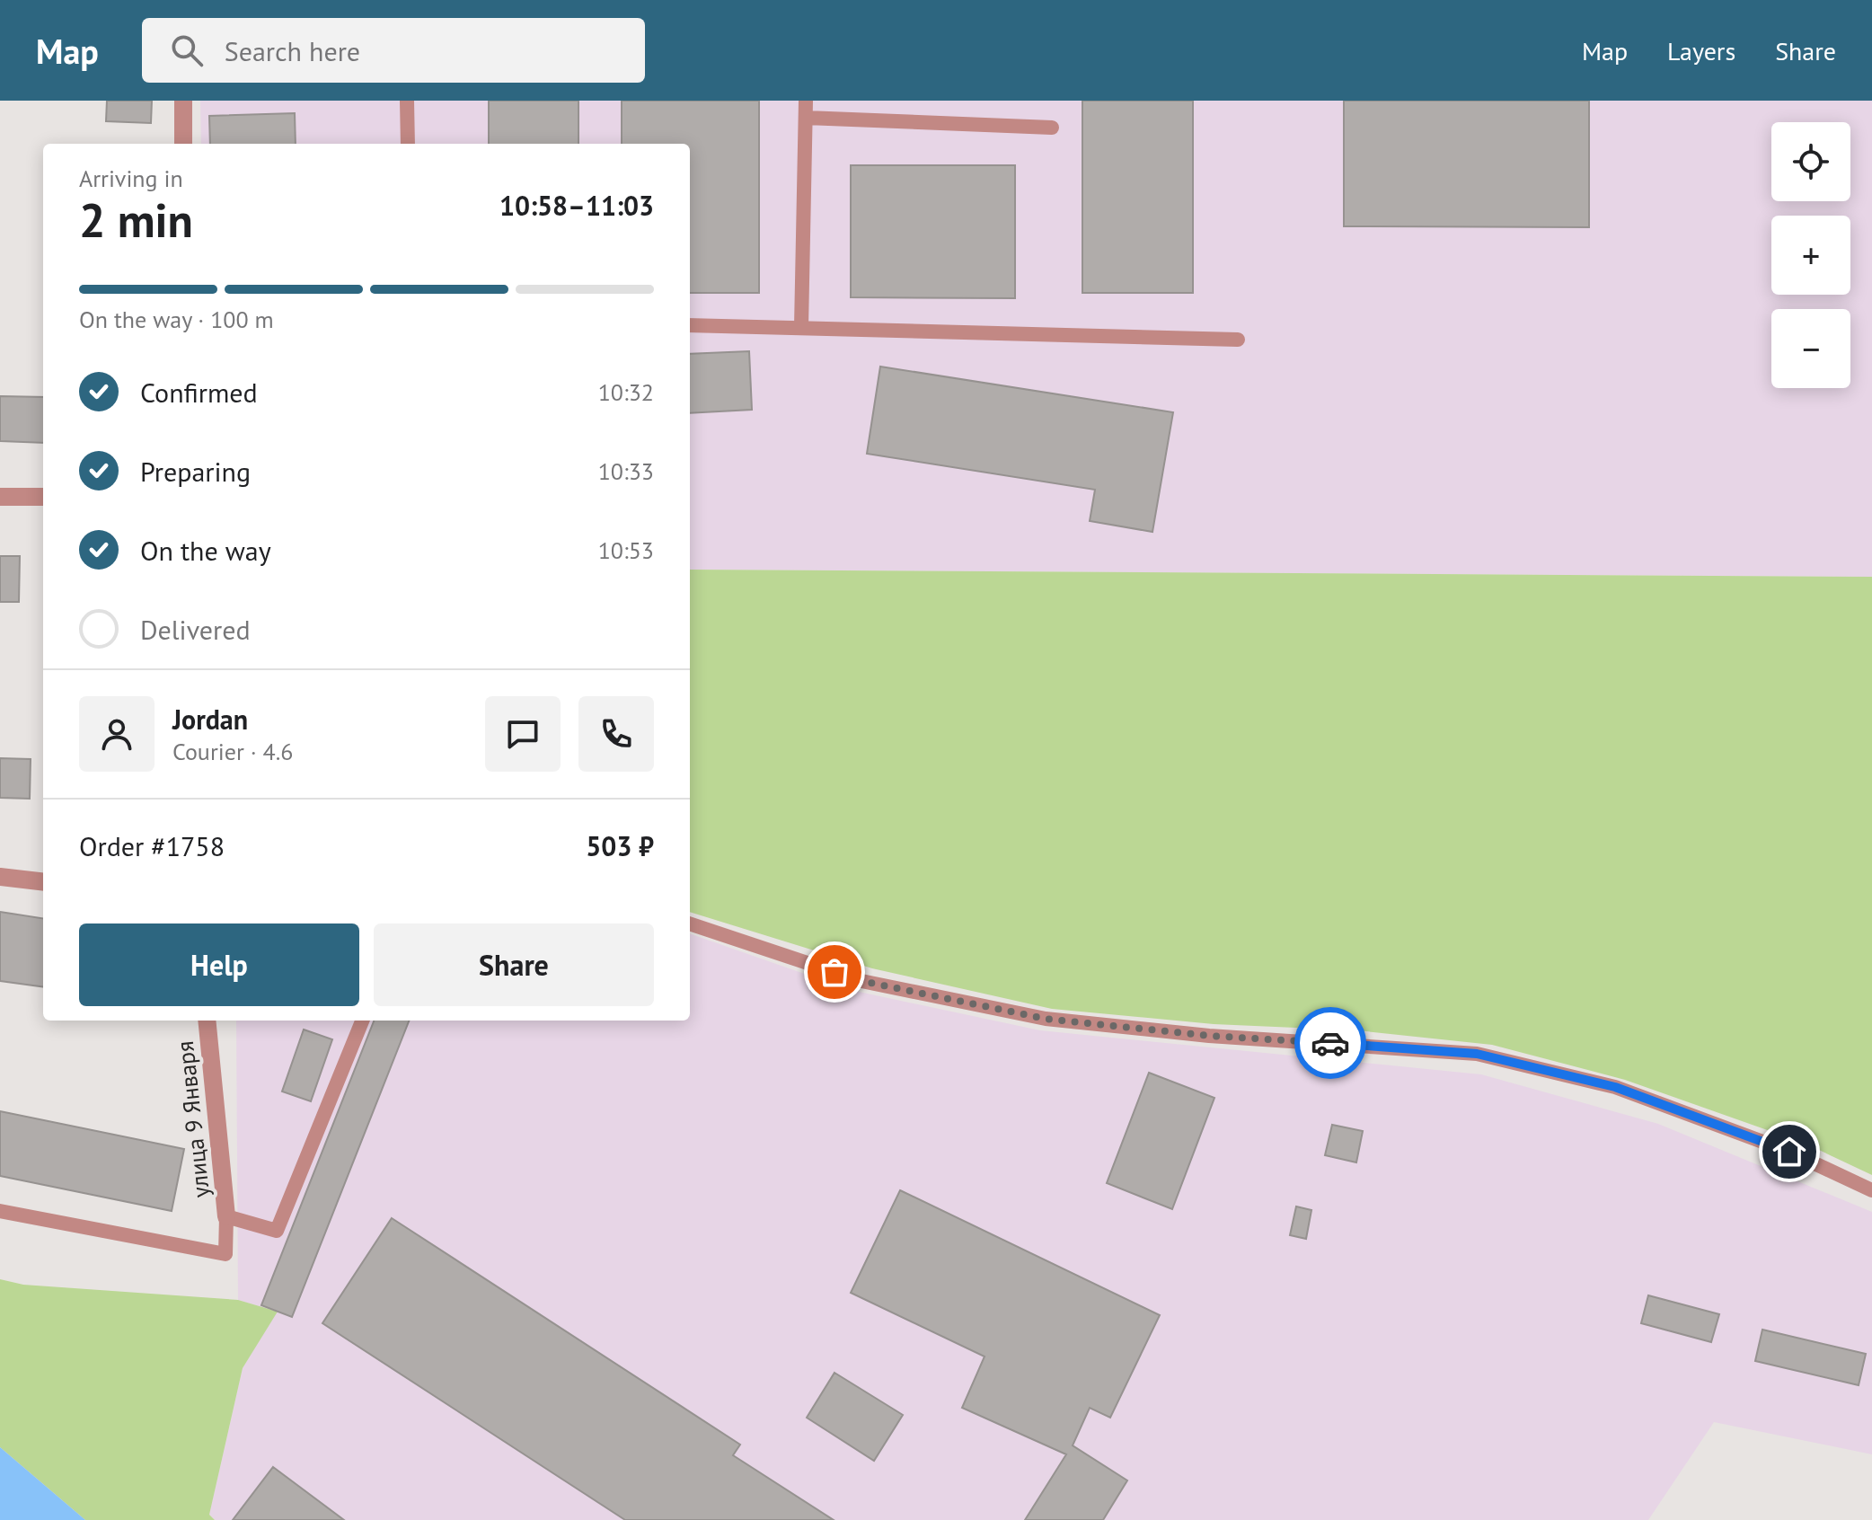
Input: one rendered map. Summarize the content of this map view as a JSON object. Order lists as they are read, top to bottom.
{
  "streets": {
    "street": ["улица 9 Января"]
  },
  "page": {
    "header": "Map",
    "search": "Search here",
    "nav": ["Map", "Layers", "Share"],
    "map_buttons": ["+", "−"],
    "heading": ["2 min", "Arriving in", "10:58–11:03"],
    "panel": [
      "Jordan",
      "Courier · 4.6",
      "Order #1758",
      "503 ₽"
    ],
    "bar": "On the way · 100 m",
    "list": [
      ["Confirmed", "10:32"],
      ["Preparing", "10:33"],
      ["On the way", "10:53"],
      "Delivered"
    ],
    "buttons": ["Help", "Share"]
  }
}
